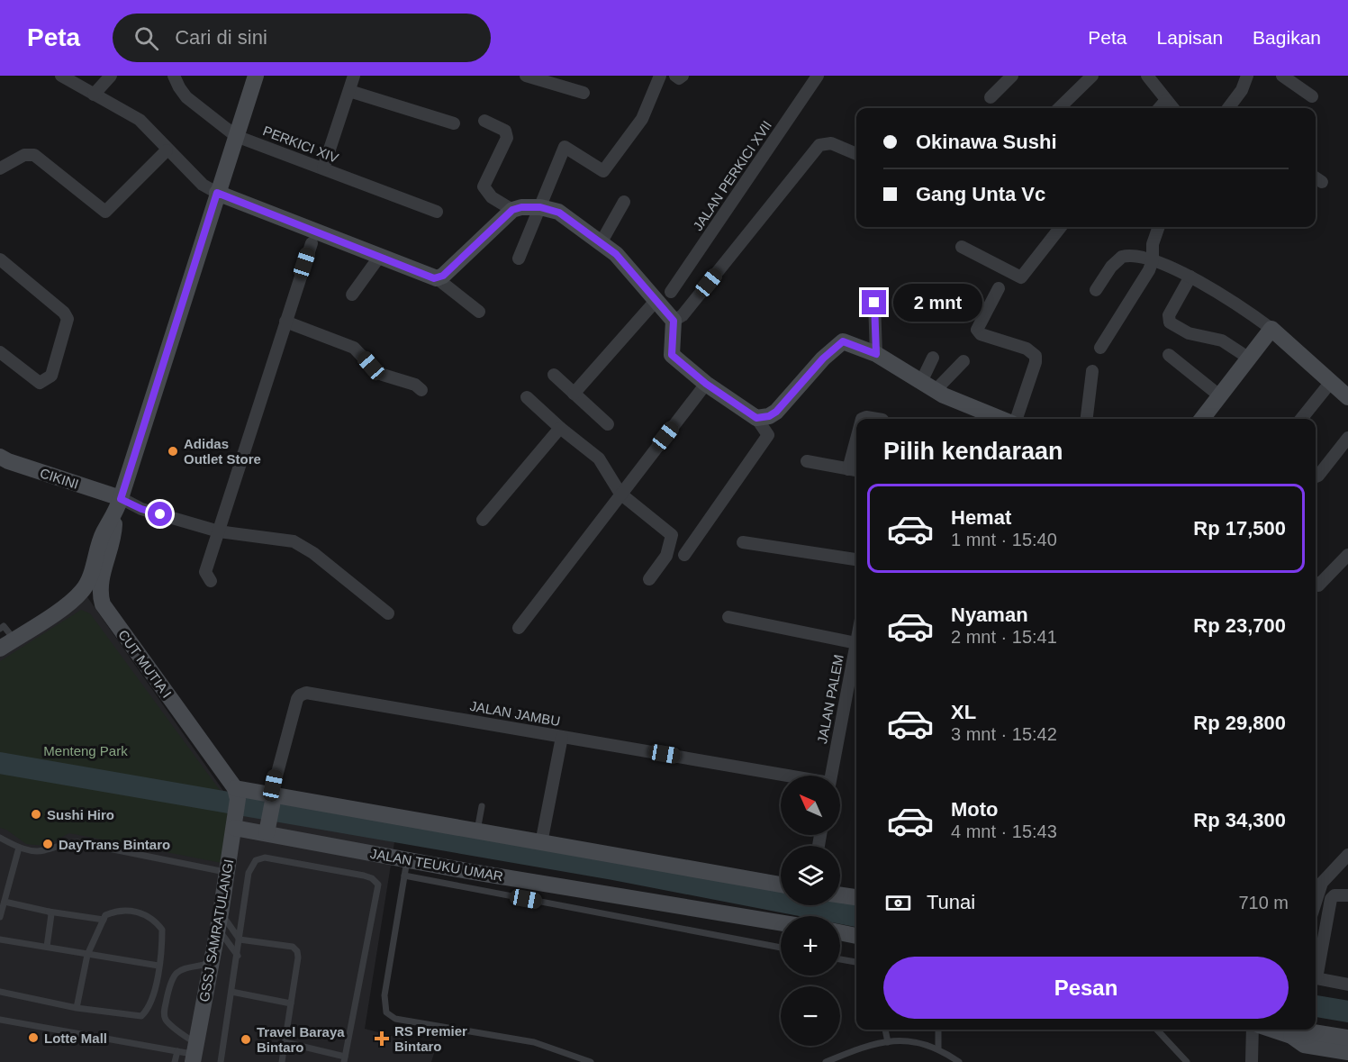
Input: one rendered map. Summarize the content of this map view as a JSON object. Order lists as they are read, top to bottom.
{
  "streets": {
    "main road": [
      "CIKINI",
      "CUT MUTIA I",
      "JALAN TEUKU UMAR",
      "GSSJ SAMRATULANGI"
    ],
    "street": [
      "PERKICI XIV",
      "JALAN PERKICI XVII",
      "JALAN PALEM",
      "JALAN JAMBU"
    ]
  },
  "crossings": [
    ["CUT MUTIA I", "GSSJ SAMRATULANGI"],
    ["JALAN TEUKU UMAR", "GSSJ SAMRATULANGI"]
  ],
  "parks": ["Menteng Park"],
  "places": {
    "other": [
      "Adidas Outlet Store",
      "Sushi Hiro",
      "DayTrans Bintaro",
      "Lotte Mall",
      "Travel Baraya Bintaro"
    ],
    "health": ["RS Premier Bintaro"]
  },
  "north": "top left",
  "page": {
    "header": "Peta",
    "search": "Cari di sini",
    "nav": ["Peta", "Lapisan", "Bagikan"],
    "banner": ["Okinawa Sushi", "Gang Unta Vc"],
    "bubble": "2 mnt",
    "heading": "Pilih kendaraan",
    "list": [
      {
        "name": "Hemat",
        "note": "1 mnt · 15:40",
        "value": "Rp 17,500"
      },
      {
        "name": "Nyaman",
        "note": "2 mnt · 15:41",
        "value": "Rp 23,700"
      },
      {
        "name": "XL",
        "note": "3 mnt · 15:42",
        "value": "Rp 29,800"
      },
      {
        "name": "Moto",
        "note": "4 mnt · 15:43",
        "value": "Rp 34,300"
      }
    ],
    "map_buttons": ["+", "−"],
    "pay": ["Tunai", "710 m"],
    "buttons": "Pesan"
  }
}
